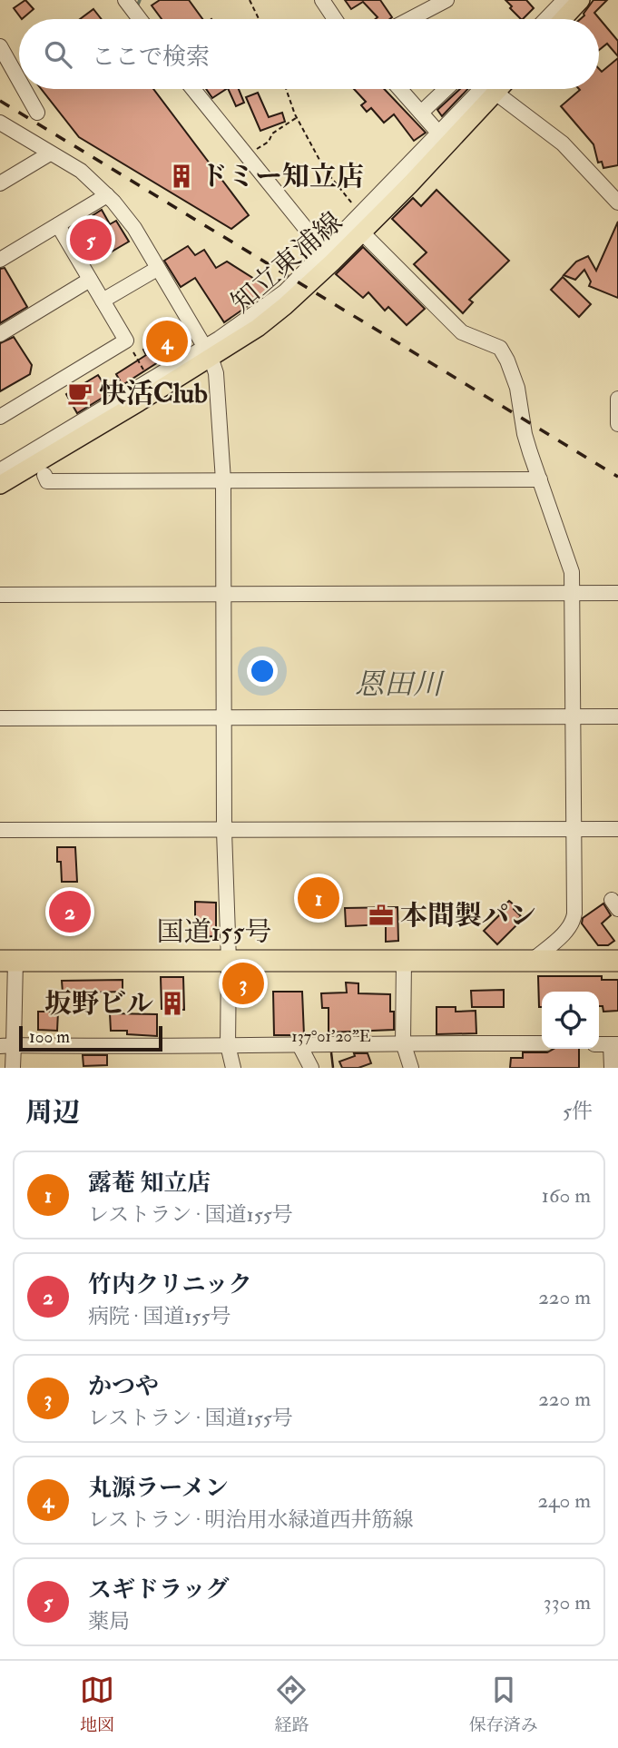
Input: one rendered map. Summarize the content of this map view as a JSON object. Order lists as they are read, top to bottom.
{
  "streets": {
    "highway": ["国道155号"],
    "main road": ["知立東浦線"]
  },
  "water": ["恩田川"],
  "places": {
    "building": ["ドミー知立店", "坂野ビル"],
    "cafe": ["快活Club"],
    "office": ["本間製パン"]
  },
  "scale_bar": "100 m",
  "page": {
    "search": "ここで検索",
    "pins": [
      "5",
      "4",
      "1",
      "2",
      "3"
    ],
    "scale": "100 m",
    "heading": ["周辺", "5件"],
    "list": [
      {
        "mark": "1",
        "name": "露菴 知立店",
        "note": "レストラン · 国道155号",
        "value": "160 m"
      },
      {
        "mark": "2",
        "name": "竹内クリニック",
        "note": "病院 · 国道155号",
        "value": "220 m"
      },
      {
        "mark": "3",
        "name": "かつや",
        "note": "レストラン · 国道155号",
        "value": "220 m"
      },
      {
        "mark": "4",
        "name": "丸源ラーメン",
        "note": "レストラン · 明治用水緑道西井筋線",
        "value": "240 m"
      },
      {
        "mark": "5",
        "name": "スギドラッグ",
        "note": "薬局",
        "value": "330 m"
      }
    ],
    "nav": ["地図", "経路", "保存済み"]
  },
  "coordinates": ["137°01'20\"E"]
}
